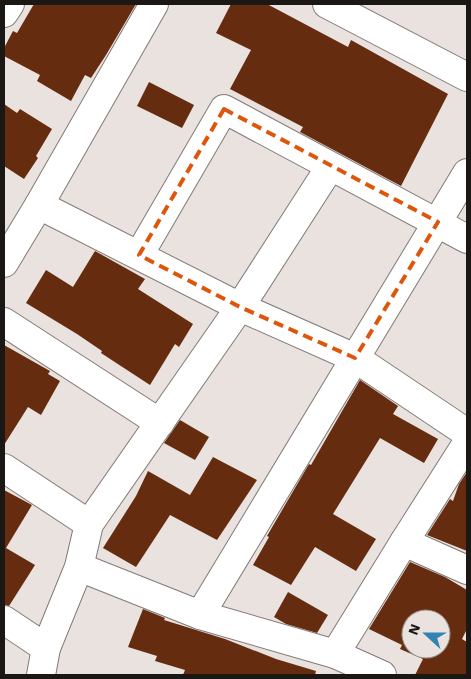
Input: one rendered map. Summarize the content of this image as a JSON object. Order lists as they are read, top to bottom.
{
  "north": "left"
}
